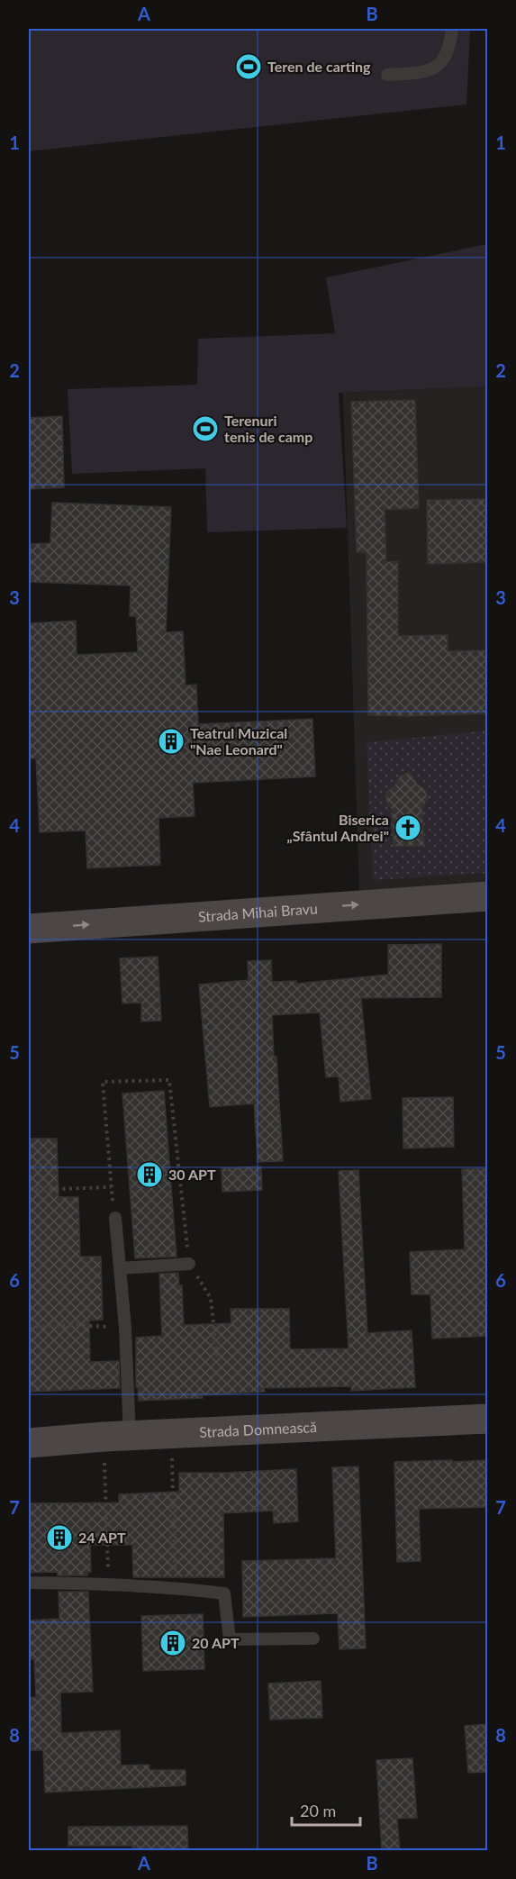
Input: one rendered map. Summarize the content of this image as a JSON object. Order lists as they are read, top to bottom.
{
  "streets": {
    "street": ["Strada Mihai Bravu", "Strada Domnească"]
  },
  "one_way": ["Strada Mihai Bravu"],
  "places": {
    "sports": ["Teren de carting", "Terenuri tenis de camp"],
    "building": [
      "Teatrul Muzical \"Nae Leonard\"",
      "30 APT",
      "24 APT",
      "20 APT"
    ],
    "church": ["Biserica „Sfântul Andrei\""]
  },
  "scale_bar": "20 m",
  "grid": {
    "columns": ["A", "B"],
    "rows": [
      "1",
      "2",
      "3",
      "4",
      "5",
      "6",
      "7",
      "8"
    ]
  }
}
